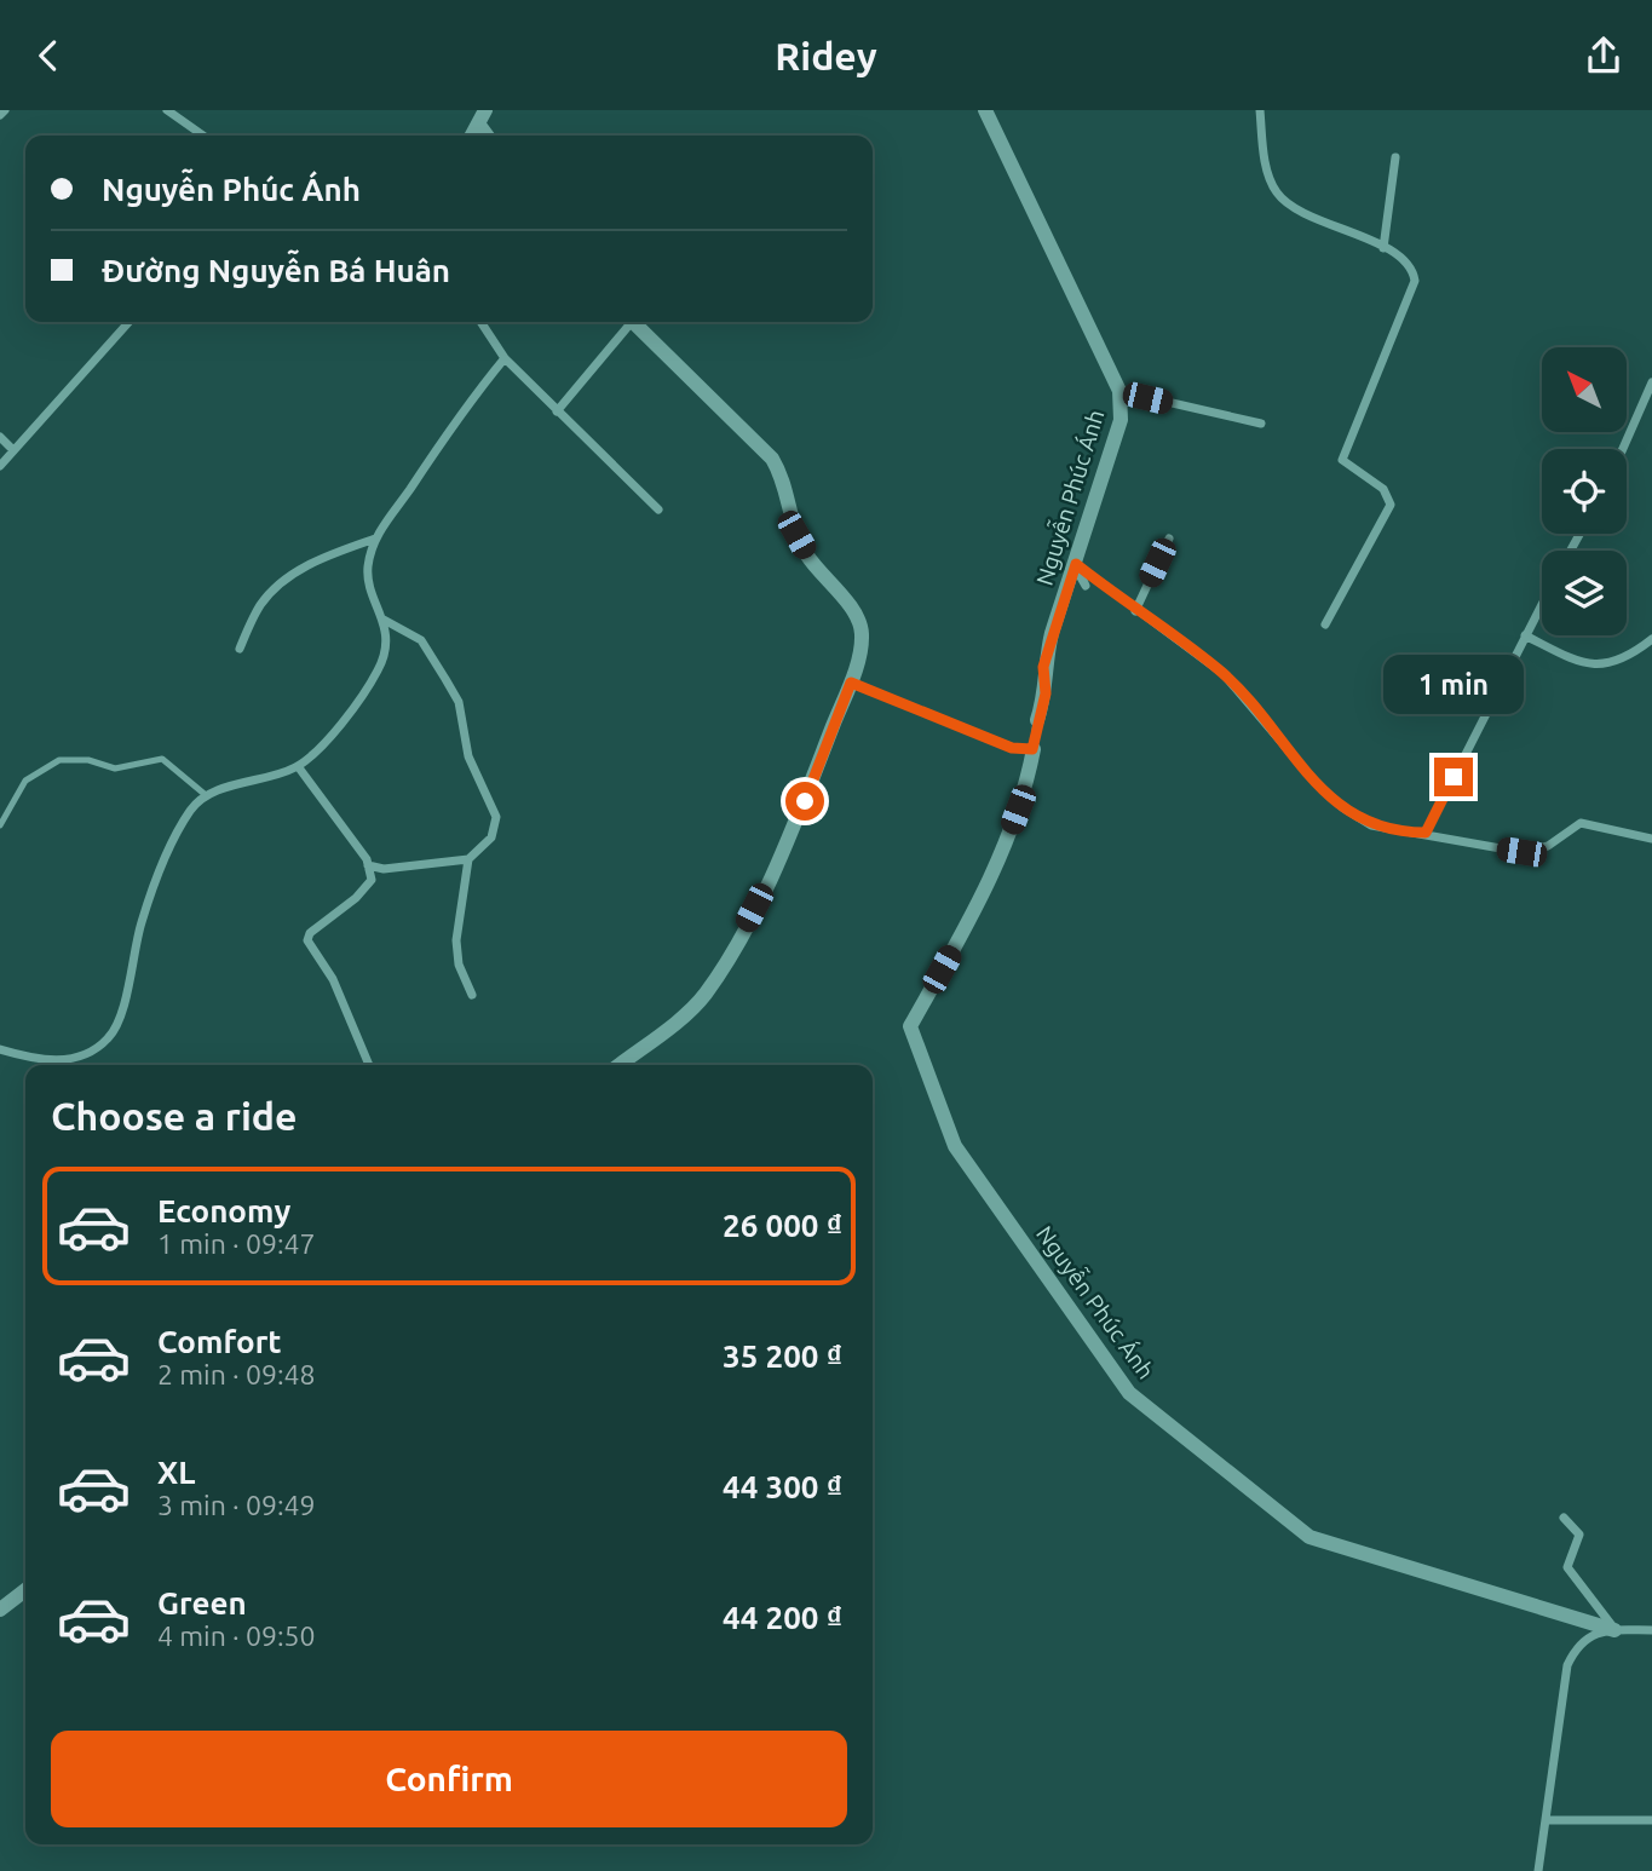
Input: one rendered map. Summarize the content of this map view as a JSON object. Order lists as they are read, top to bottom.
{
  "streets": {
    "street": ["Nguyễn Phúc Ánh"]
  },
  "north": "top left",
  "page": {
    "header": "Ridey",
    "banner": ["Nguyễn Phúc Ánh", "Đường Nguyễn Bá Huân"],
    "bubble": "1 min",
    "heading": "Choose a ride",
    "list": [
      {
        "name": "Economy",
        "note": "1 min · 09:47",
        "value": "26 000 ₫"
      },
      {
        "name": "Comfort",
        "note": "2 min · 09:48",
        "value": "35 200 ₫"
      },
      {
        "name": "XL",
        "note": "3 min · 09:49",
        "value": "44 300 ₫"
      },
      {
        "name": "Green",
        "note": "4 min · 09:50",
        "value": "44 200 ₫"
      }
    ],
    "buttons": "Confirm"
  }
}
